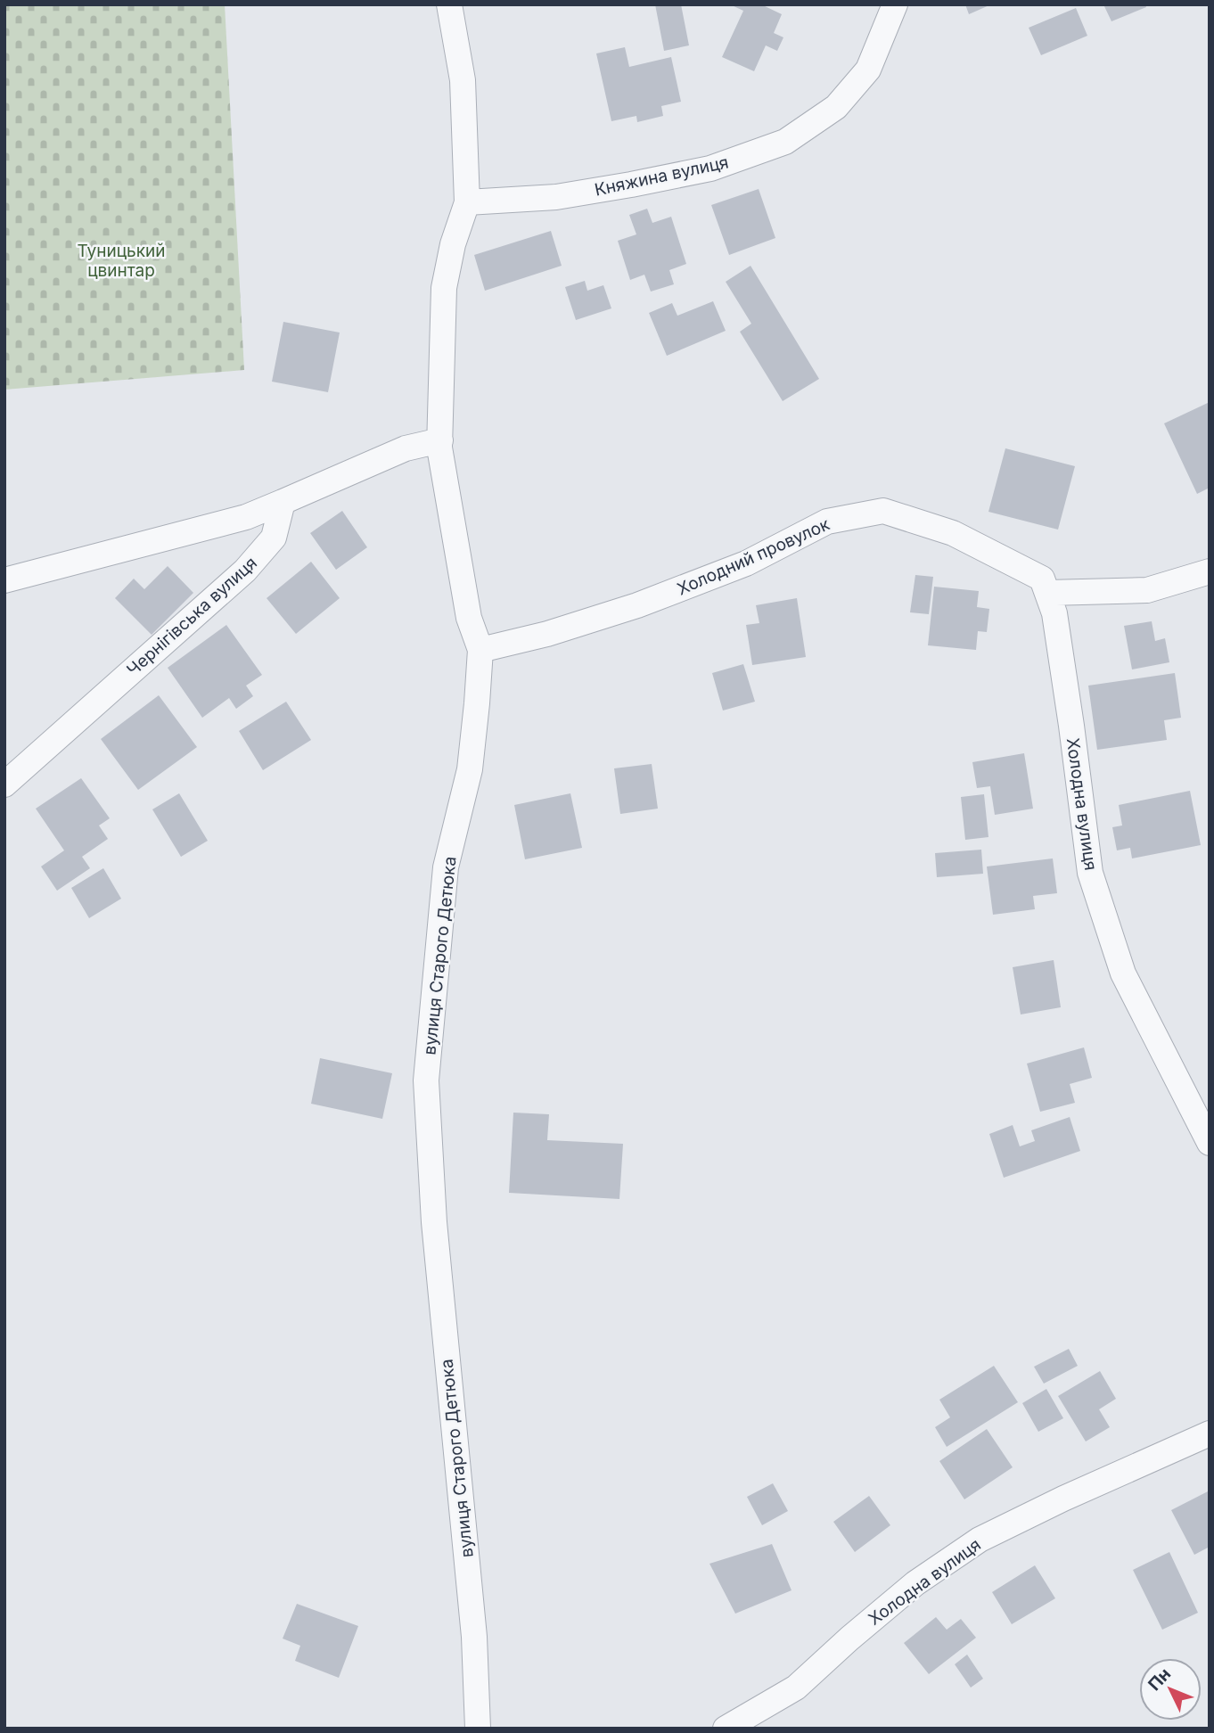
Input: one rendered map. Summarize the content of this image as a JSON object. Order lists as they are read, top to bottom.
{
  "streets": {
    "street": [
      "Княжина вулиця",
      "Холодний провулок",
      "Чернігівська вулиця",
      "Холодна вулиця",
      "вулиця Старого Детюка"
    ]
  },
  "crossings": [
    ["Княжина вулиця", "вулиця Старого Детюка"],
    ["Холодний провулок", "Холодна вулиця"],
    ["Холодний провулок", "вулиця Старого Детюка"]
  ],
  "parks": ["Туницький цвинтар"],
  "north": "top left"
}
